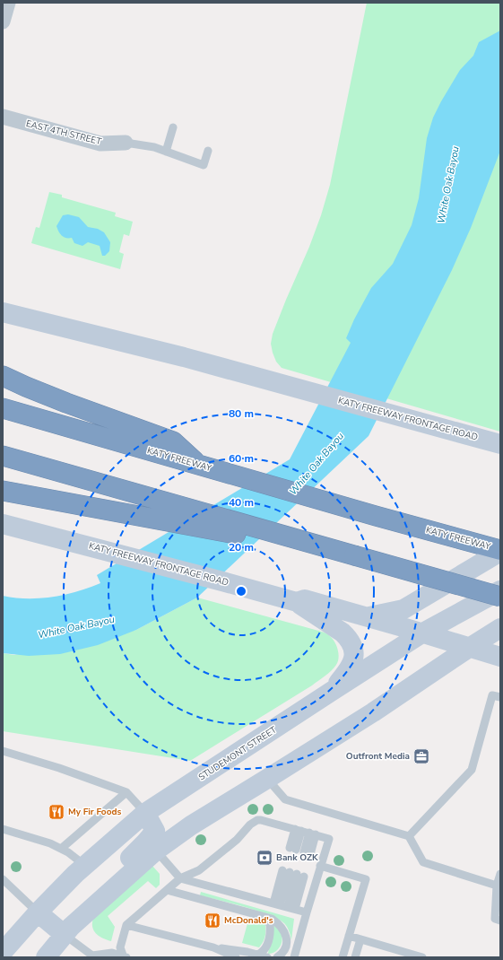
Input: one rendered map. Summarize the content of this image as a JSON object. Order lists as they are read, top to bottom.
{
  "streets": {
    "highway": ["KATY FREEWAY"],
    "main road": ["KATY FREEWAY FRONTAGE ROAD", "STUDEMONT STREET"],
    "street": ["EAST 4TH STREET"]
  },
  "crossings": [
    ["KATY FREEWAY FRONTAGE ROAD", "STUDEMONT STREET"]
  ],
  "water": ["White Oak Bayou"],
  "places": {
    "office": ["Outfront Media"],
    "restaurant": ["My Fir Foods", "McDonald's"],
    "bank": ["Bank OZK"]
  },
  "rings": [
    "80 m",
    "60 m",
    "40 m",
    "20 m"
  ]
}
